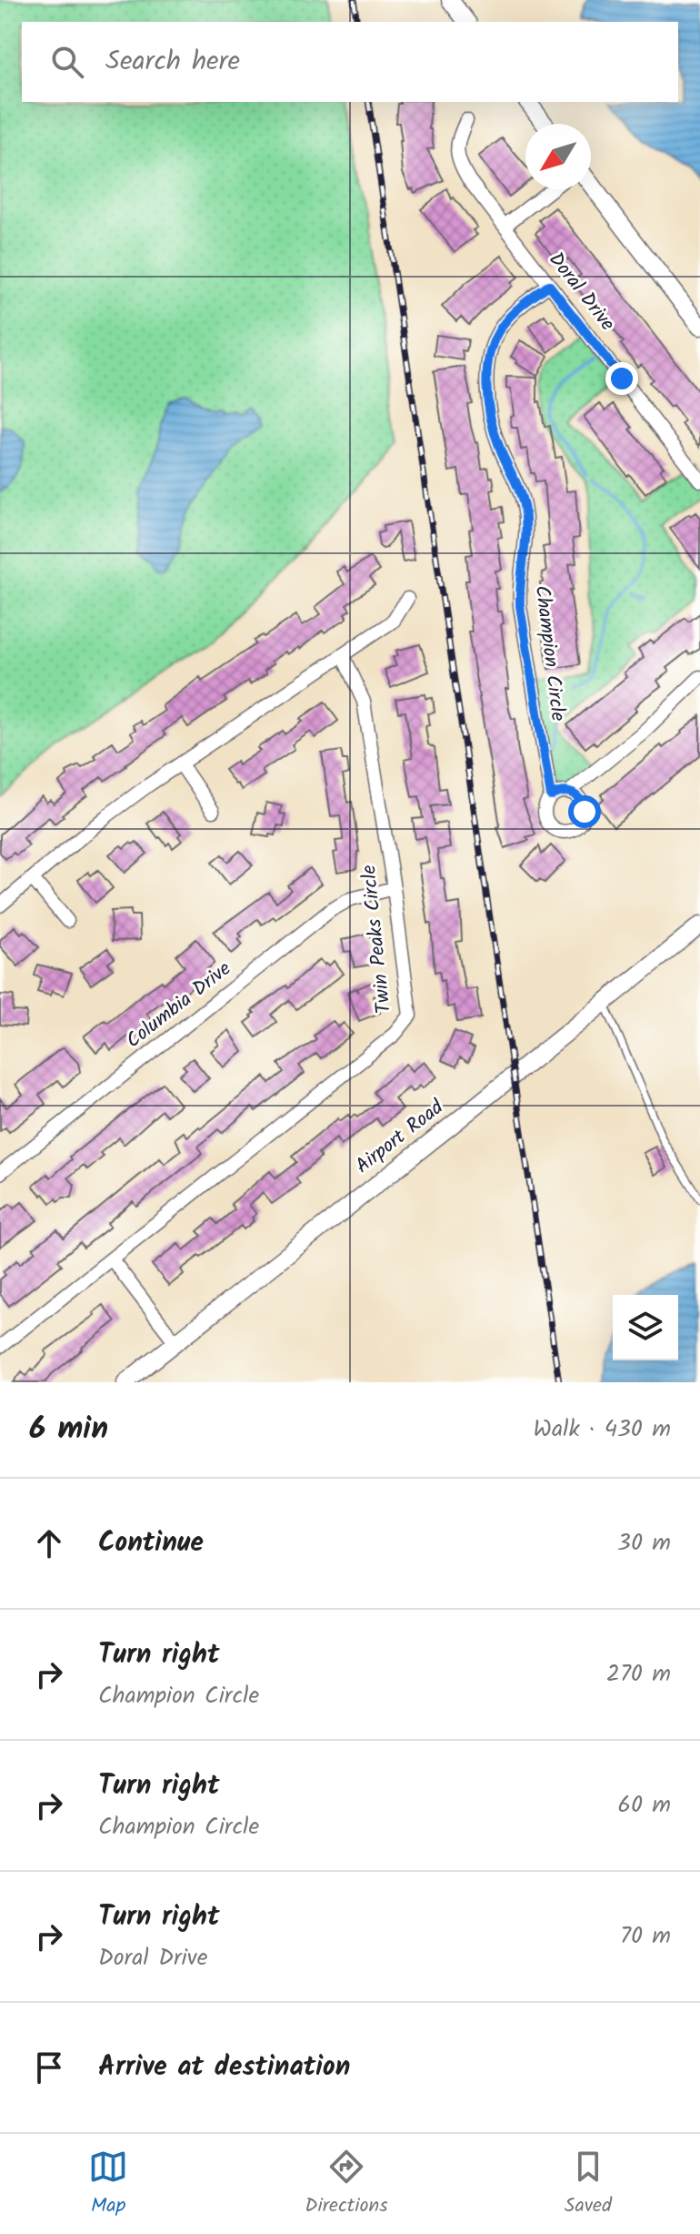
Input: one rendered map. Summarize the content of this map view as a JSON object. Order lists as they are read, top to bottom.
{
  "streets": {
    "main road": ["Airport Road"],
    "street": [
      "Doral Drive",
      "Champion Circle",
      "Twin Peaks Circle",
      "Columbia Drive"
    ]
  },
  "crossings": [
    ["Doral Drive", "Champion Circle"],
    ["Twin Peaks Circle", "Columbia Drive"]
  ],
  "north": "bottom left",
  "page": {
    "search": "Search here",
    "heading": ["6 min", "Walk · 430 m"],
    "list": [
      ["Continue", "30 m"],
      ["Turn right", "Champion Circle", "270 m"],
      ["Turn right", "Champion Circle", "60 m"],
      ["Turn right", "Doral Drive", "70 m"],
      "Arrive at destination"
    ],
    "nav": ["Map", "Directions", "Saved"]
  }
}
